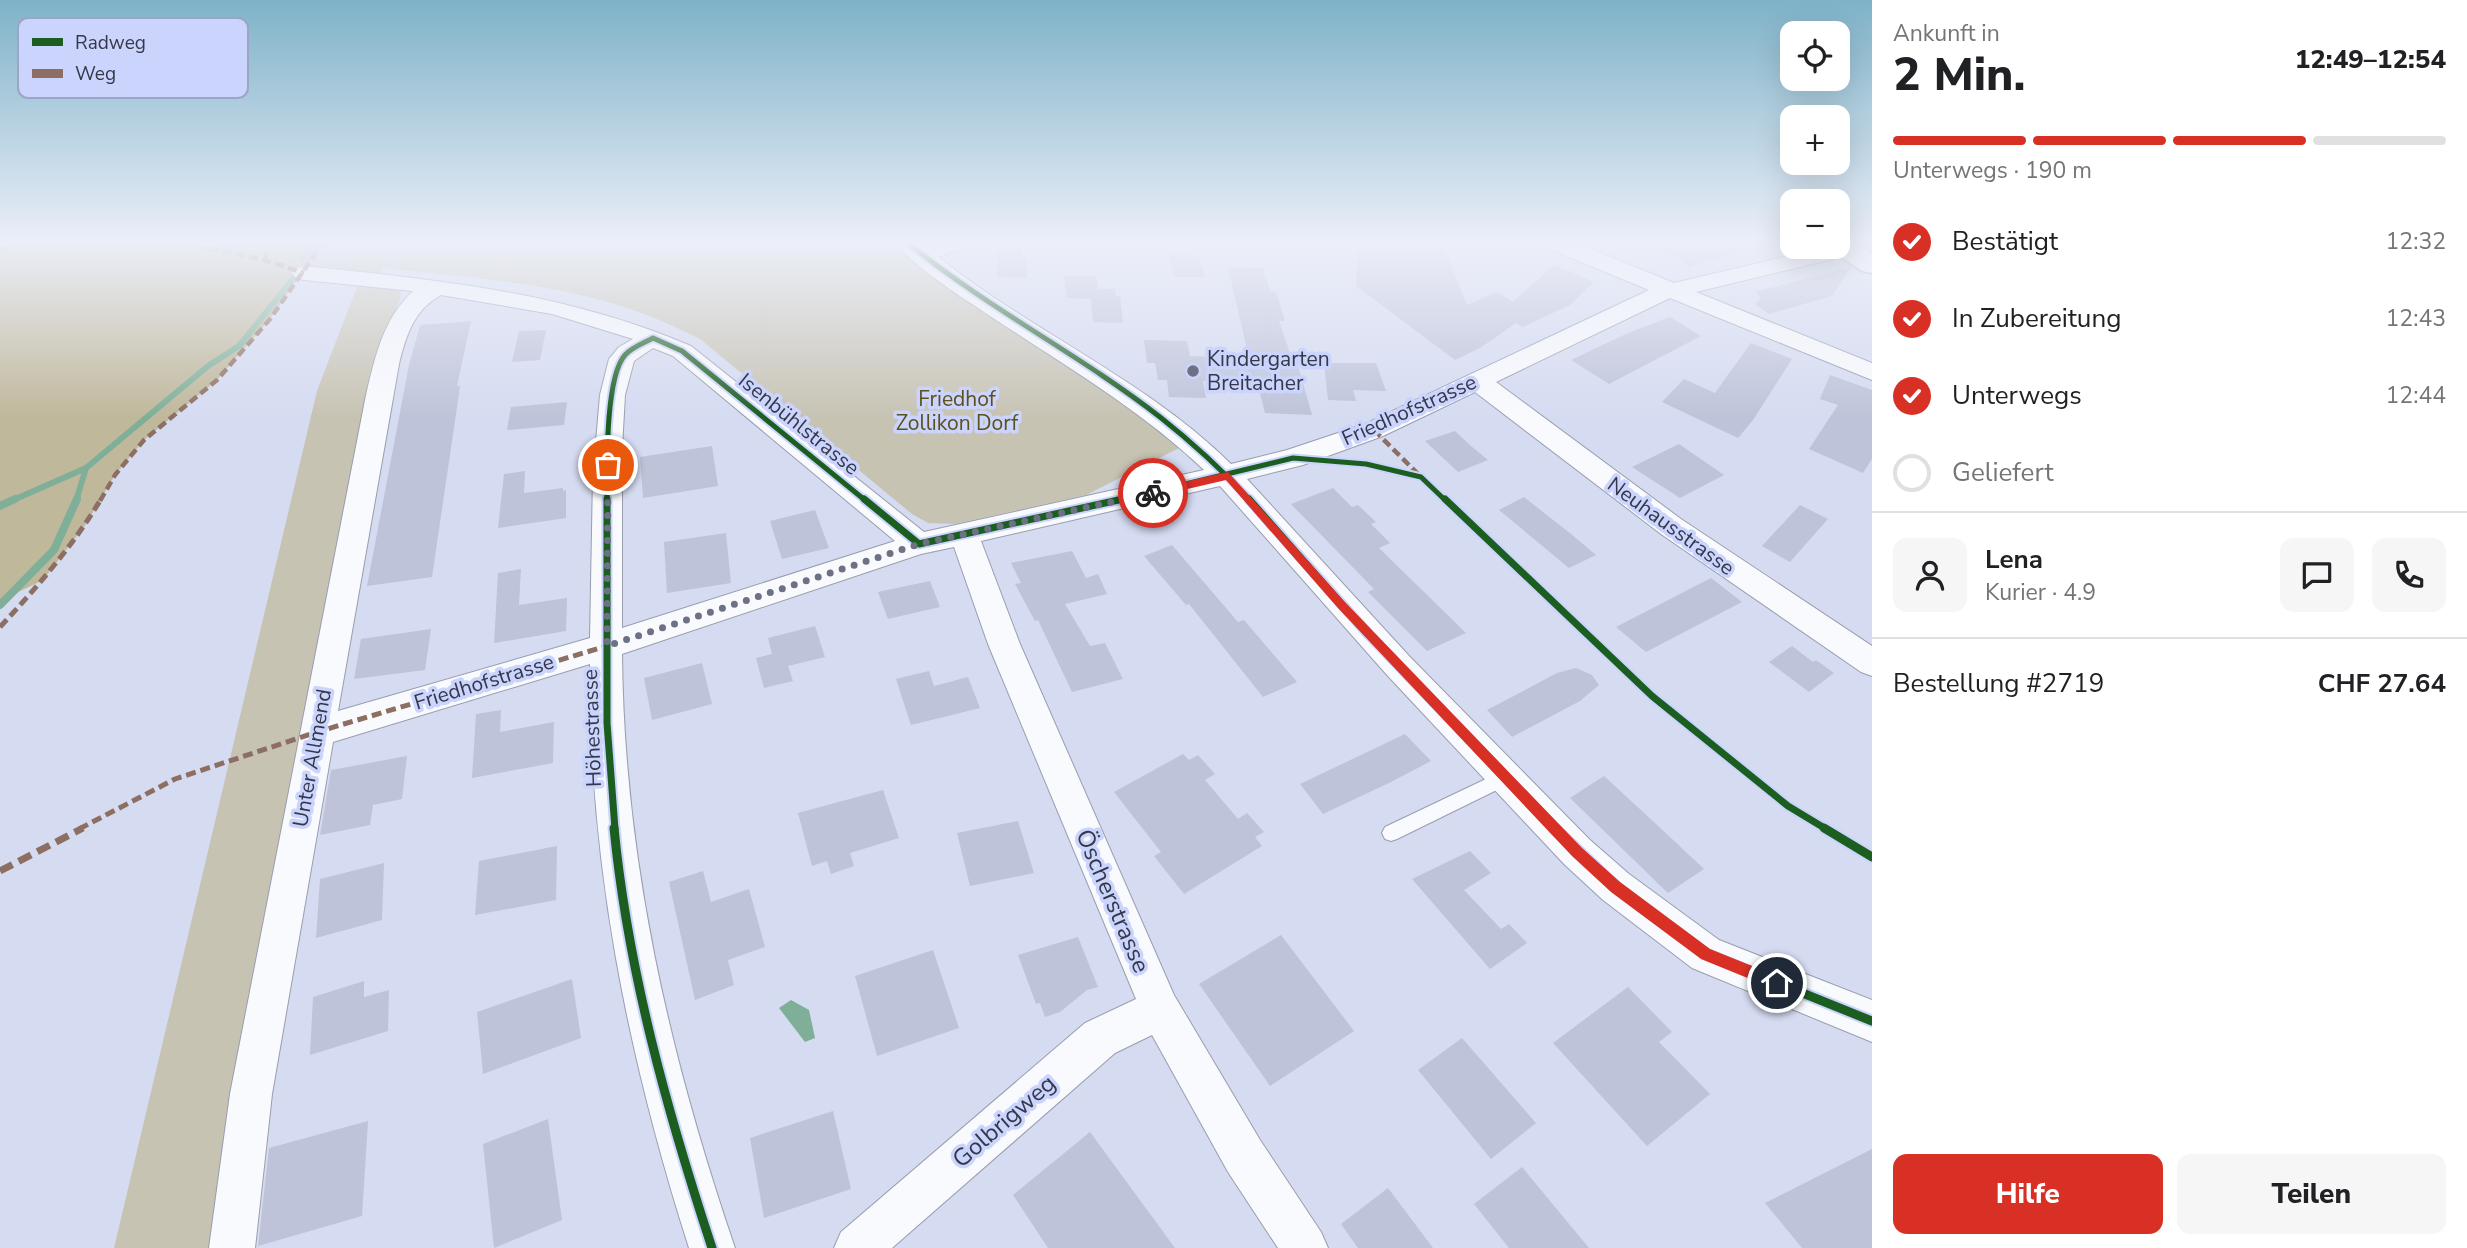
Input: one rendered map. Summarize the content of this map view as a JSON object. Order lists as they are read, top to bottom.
{
  "streets": {
    "street": [
      "Friedhofstrasse",
      "Isenbühlstrasse",
      "Neuhausstrasse",
      "Höhestrasse",
      "Unter Allmend",
      "Öscherstrasse",
      "Golbrigweg"
    ]
  },
  "crossings": [
    ["Friedhofstrasse", "Isenbühlstrasse"],
    ["Friedhofstrasse", "Neuhausstrasse"],
    ["Friedhofstrasse", "Höhestrasse"],
    ["Friedhofstrasse", "Unter Allmend"],
    ["Friedhofstrasse", "Öscherstrasse"],
    ["Isenbühlstrasse", "Höhestrasse"],
    ["Öscherstrasse", "Golbrigweg"]
  ],
  "parks": ["Friedhof Zollikon Dorf"],
  "places": ["Kindergarten Breitacher"],
  "legend": ["Radweg", "Weg"],
  "page": {
    "heading": ["2 Min.", "Ankunft in", "12:49–12:54"],
    "panel": [
      "Lena",
      "Kurier · 4.9",
      "Bestellung #2719",
      "CHF 27.64"
    ],
    "map_buttons": ["+", "−"],
    "bar": "Unterwegs · 190 m",
    "list": [
      ["Bestätigt", "12:32"],
      ["In Zubereitung", "12:43"],
      ["Unterwegs", "12:44"],
      "Geliefert"
    ],
    "buttons": ["Hilfe", "Teilen"]
  }
}
